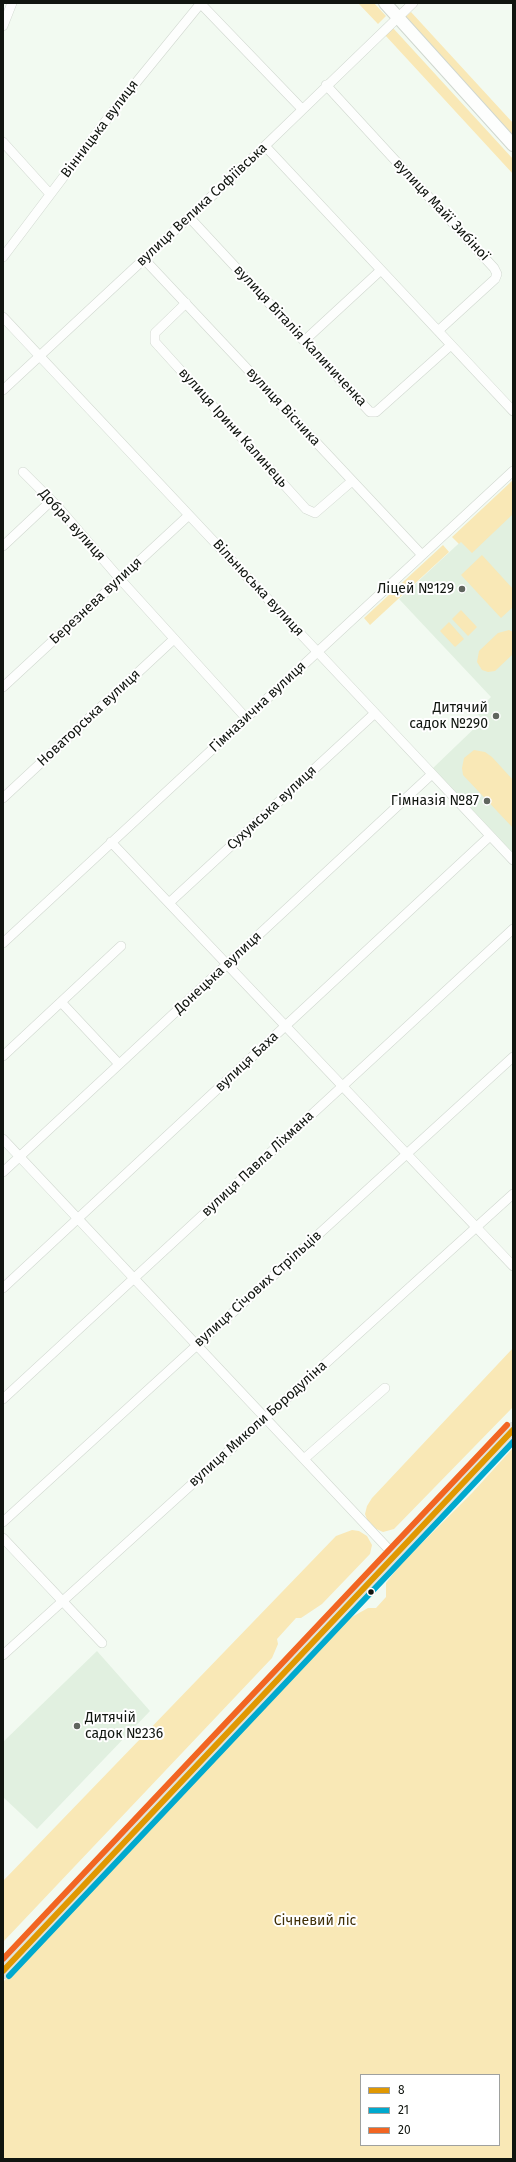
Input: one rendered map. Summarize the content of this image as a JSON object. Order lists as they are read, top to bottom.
{
  "streets": {
    "street": [
      "Вінницька вулиця",
      "вулиця Велика Софіївська",
      "вулиця Майї Зибіної",
      "вулиця Віталія Калиниченка",
      "вулиця Вісника",
      "вулиця Ірини Калинець",
      "Добра вулиця",
      "Вільнюська вулиця",
      "Березнева вулиця",
      "Гімназична вулиця",
      "Новаторська вулиця",
      "Сухумська вулиця",
      "Донецька вулиця",
      "вулиця Баха",
      "вулиця Павла Ліхмана",
      "вулиця Січових Стрільців",
      "вулиця Миколи Бородуліна"
    ]
  },
  "crossings": [
    ["Вінницька вулиця", "вулиця Велика Софіївська"],
    ["вулиця Велика Софіївська", "вулиця Майї Зибіної"],
    ["вулиця Велика Софіївська", "вулиця Віталія Калиниченка"],
    ["вулиця Велика Софіївська", "вулиця Вісника"],
    ["вулиця Велика Софіївська", "Вільнюська вулиця"],
    ["вулиця Вісника", "вулиця Ірини Калинець"],
    ["вулиця Вісника", "Гімназична вулиця"],
    ["Добра вулиця", "Березнева вулиця"],
    ["Вільнюська вулиця", "Березнева вулиця"],
    ["Вільнюська вулиця", "Гімназична вулиця"],
    ["Вільнюська вулиця", "Сухумська вулиця"],
    ["Вільнюська вулиця", "Донецька вулиця"],
    ["Вільнюська вулиця", "вулиця Баха"]
  ],
  "parks": ["Січневий ліс"],
  "places": [
    "Ліцей №129",
    "Дитячий садок №290",
    "Гімназія №87",
    "Дитячій садок №236"
  ],
  "lines": ["transit line 20", "transit line 8", "transit line 21"],
  "legend": ["8", "21", "20"]
}
